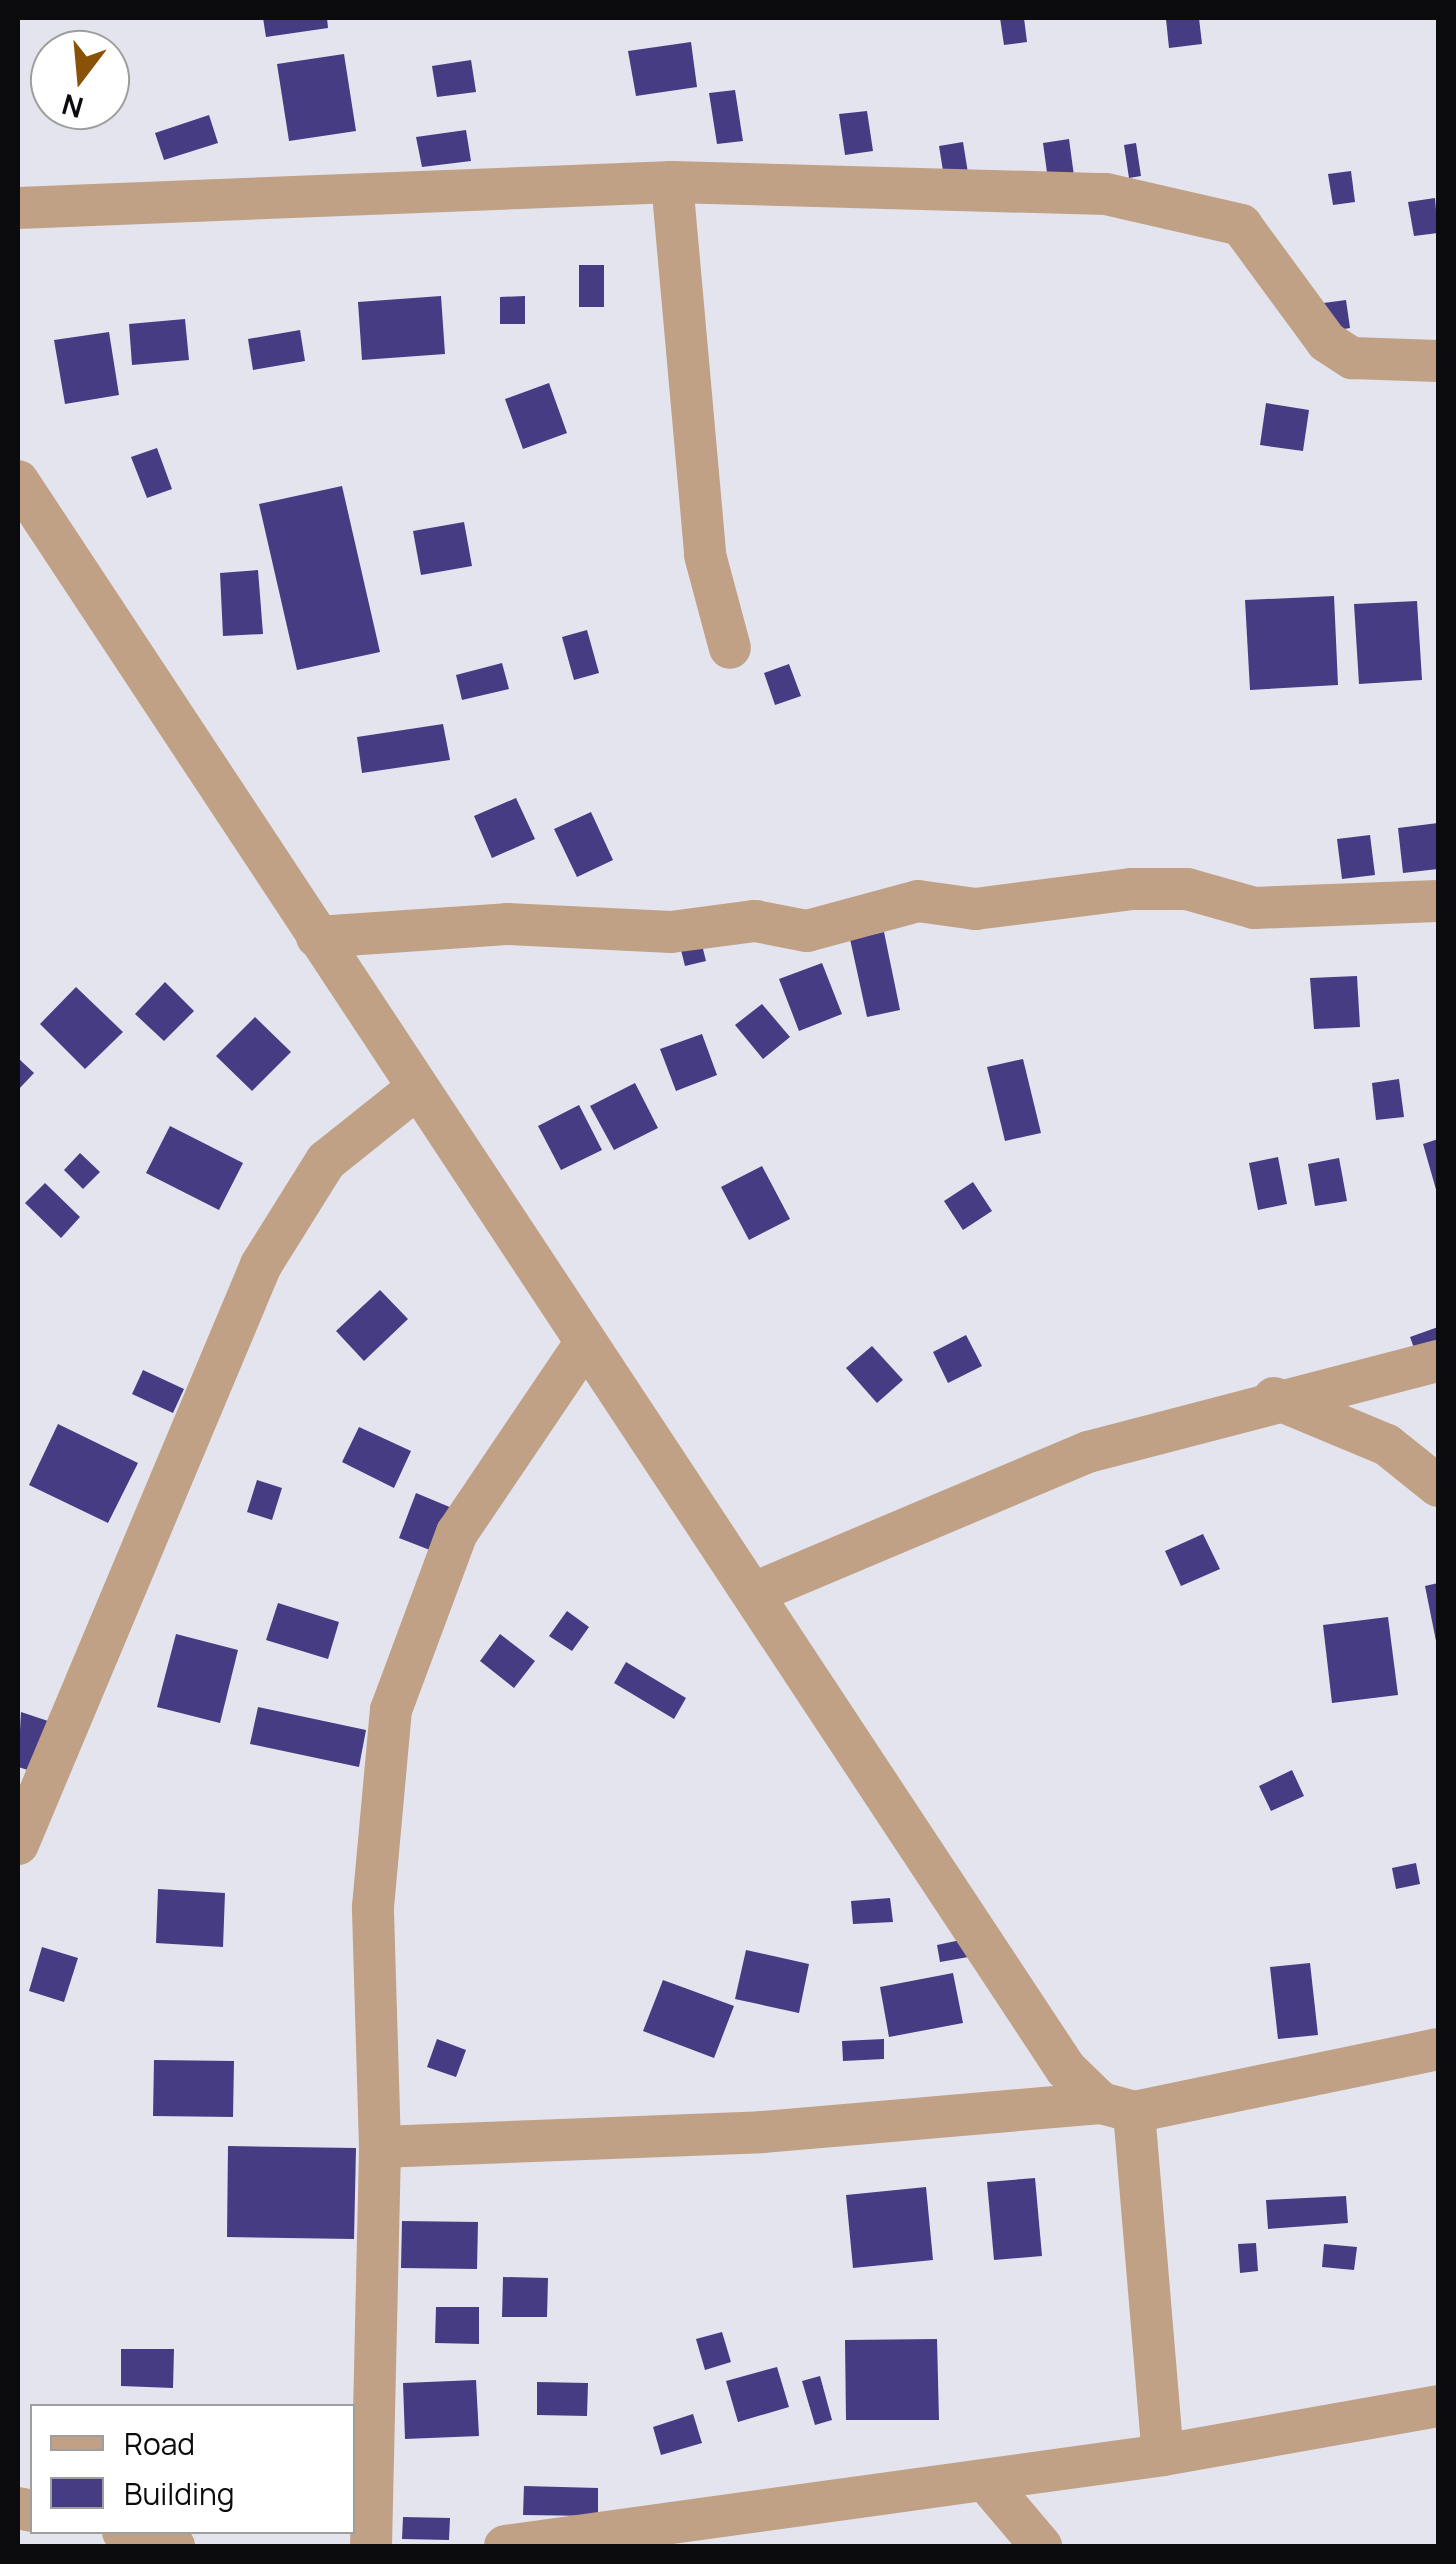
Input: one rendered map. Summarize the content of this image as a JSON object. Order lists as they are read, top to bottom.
{
  "legend": ["Road", "Building"],
  "north": "bottom"
}
